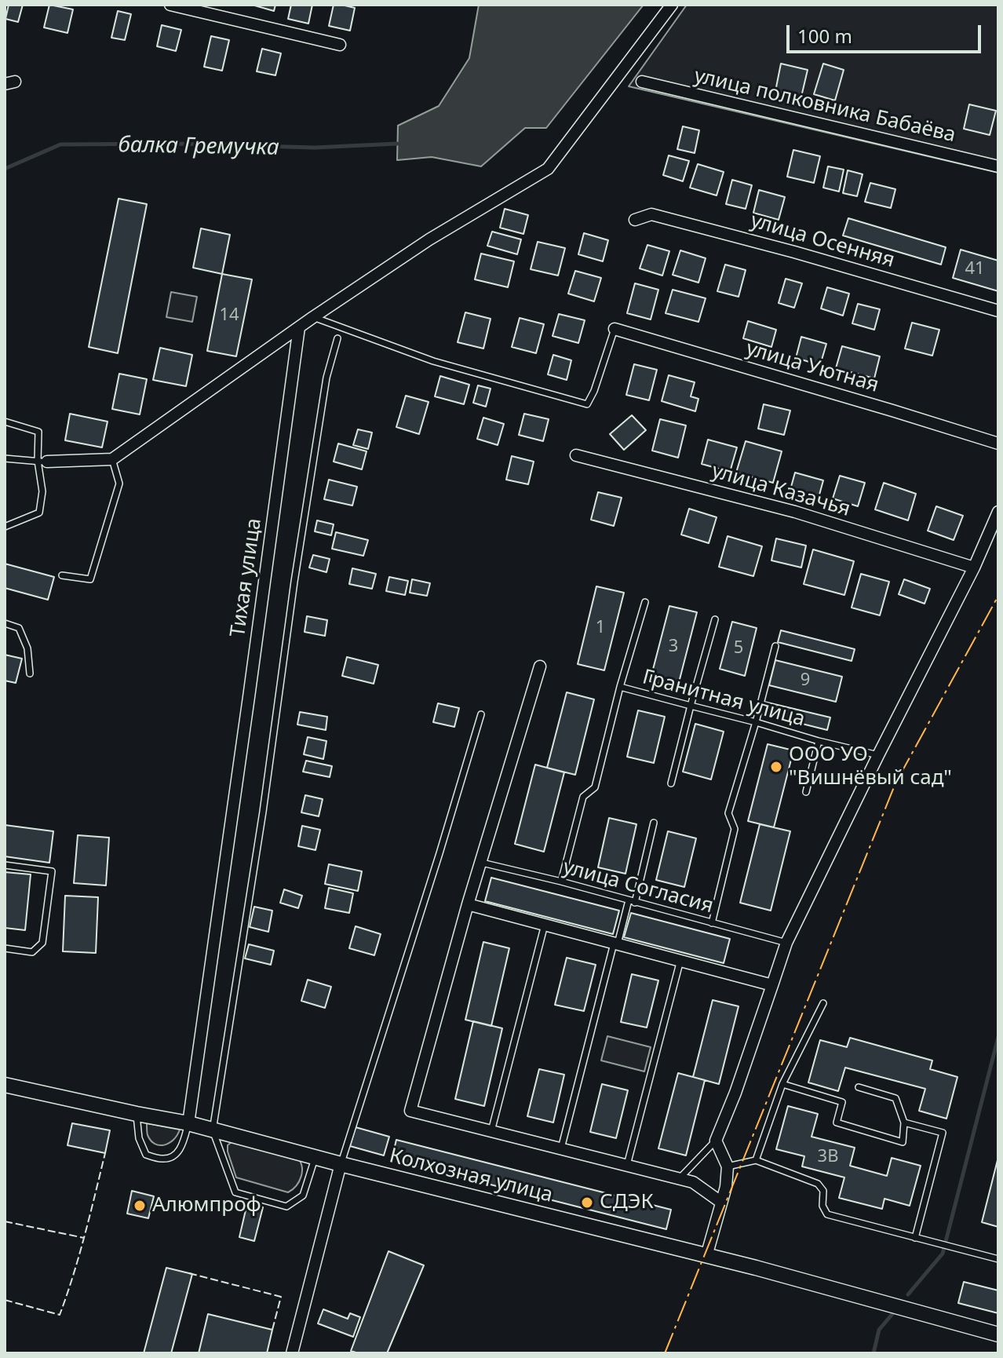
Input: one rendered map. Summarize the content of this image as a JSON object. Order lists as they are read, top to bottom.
{
  "streets": {
    "street": [
      "улица полковника Бабаёва",
      "улица Осенняя",
      "улица Уютная",
      "улица Казачья",
      "Тихая улица",
      "Колхозная улица"
    ],
    "lane": ["Гранитная улица", "улица Согласия"]
  },
  "crossings": [
    ["Тихая улица", "Колхозная улица"]
  ],
  "water": ["балка Гремучка"],
  "places": ["ООО УО \"Вишнёвый сад\"", "СДЭК", "Алюмпроф"],
  "house_numbers": [
    "41",
    "14",
    "1",
    "3",
    "5",
    "9",
    "3В"
  ],
  "scale_bar": "100 m"
}
